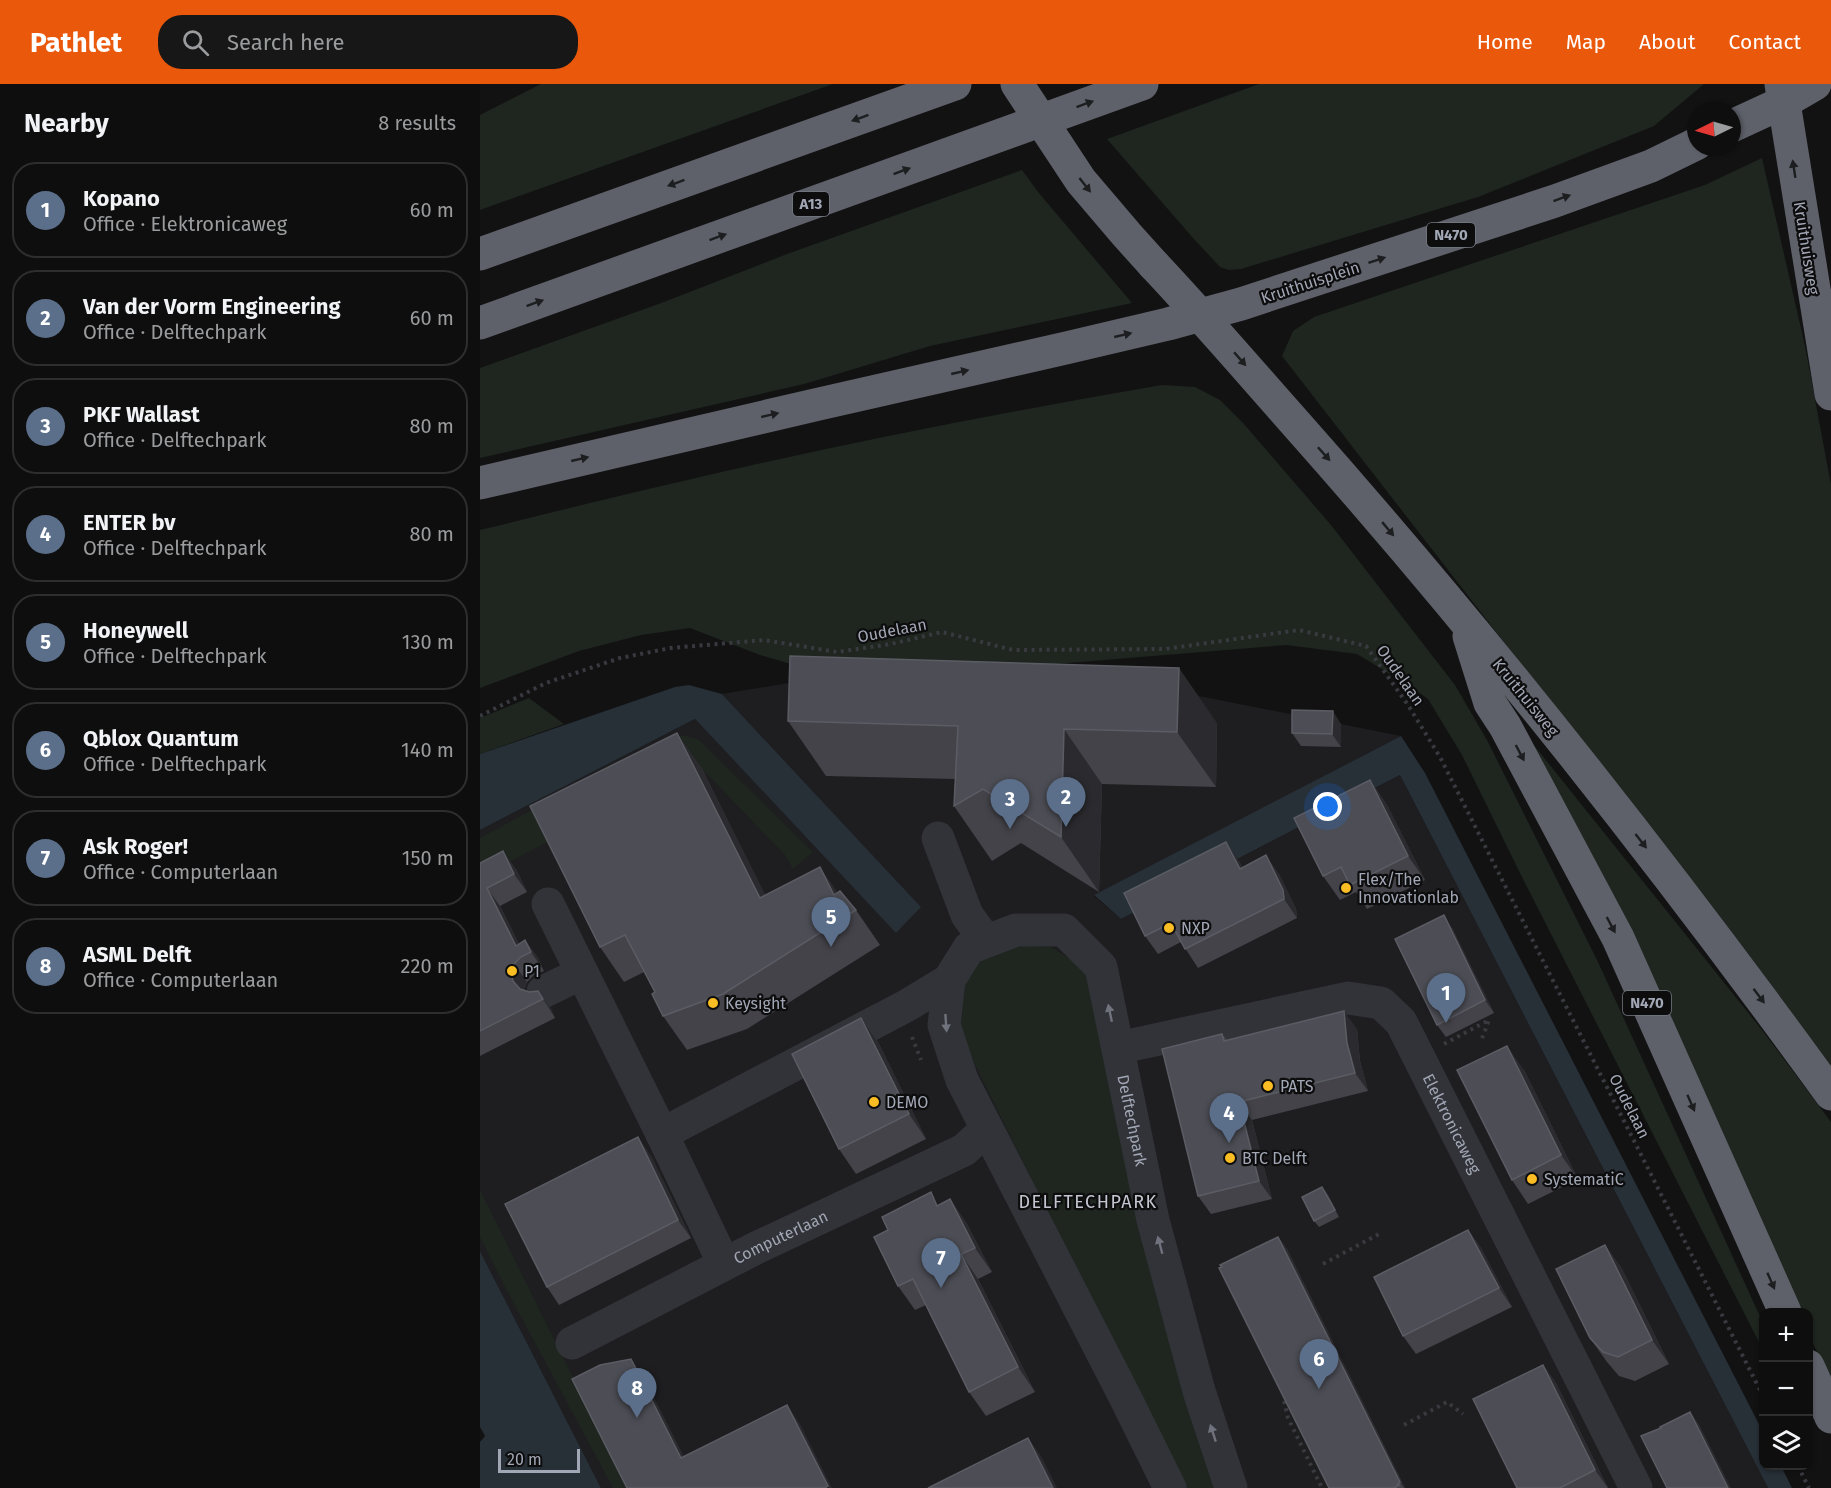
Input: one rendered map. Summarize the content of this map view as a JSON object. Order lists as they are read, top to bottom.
{
  "streets": {
    "highway": [
      "A13",
      "N470",
      "Kruithuisweg",
      "Kruithuisplein"
    ],
    "street": ["Delftechpark", "Elektronicaweg", "Computerlaan"],
    "path": ["Oudelaan"]
  },
  "crossings": [
    ["N470", "Kruithuisweg"],
    ["N470", "Kruithuisplein"],
    ["Kruithuisweg", "Kruithuisplein"],
    ["Delftechpark", "Elektronicaweg"],
    ["Delftechpark", "Computerlaan"]
  ],
  "districts": ["DELFTECHPARK"],
  "places": [
    "Flex/The Innovationlab",
    "NXP",
    "P1",
    "Keysight",
    "PATS",
    "DEMO",
    "BTC Delft",
    "SystematiC"
  ],
  "scale_bar": "20 m",
  "north": "left",
  "page": {
    "header": "Pathlet",
    "search": "Search here",
    "nav": [
      "Home",
      "Map",
      "About",
      "Contact"
    ],
    "heading": ["Nearby", "8 results"],
    "list": [
      {
        "mark": "1",
        "name": "Kopano",
        "note": "Office · Elektronicaweg",
        "value": "60 m"
      },
      {
        "mark": "2",
        "name": "Van der Vorm Engineering",
        "note": "Office · Delftechpark",
        "value": "60 m"
      },
      {
        "mark": "3",
        "name": "PKF Wallast",
        "note": "Office · Delftechpark",
        "value": "80 m"
      },
      {
        "mark": "4",
        "name": "ENTER bv",
        "note": "Office · Delftechpark",
        "value": "80 m"
      },
      {
        "mark": "5",
        "name": "Honeywell",
        "note": "Office · Delftechpark",
        "value": "130 m"
      },
      {
        "mark": "6",
        "name": "Qblox Quantum",
        "note": "Office · Delftechpark",
        "value": "140 m"
      },
      {
        "mark": "7",
        "name": "Ask Roger!",
        "note": "Office · Computerlaan",
        "value": "150 m"
      },
      {
        "mark": "8",
        "name": "ASML Delft",
        "note": "Office · Computerlaan",
        "value": "220 m"
      }
    ],
    "pins": [
      "2",
      "3",
      "5",
      "1",
      "4",
      "7",
      "6",
      "8"
    ],
    "map_buttons": ["+", "−"],
    "scale": "20 m"
  }
}
